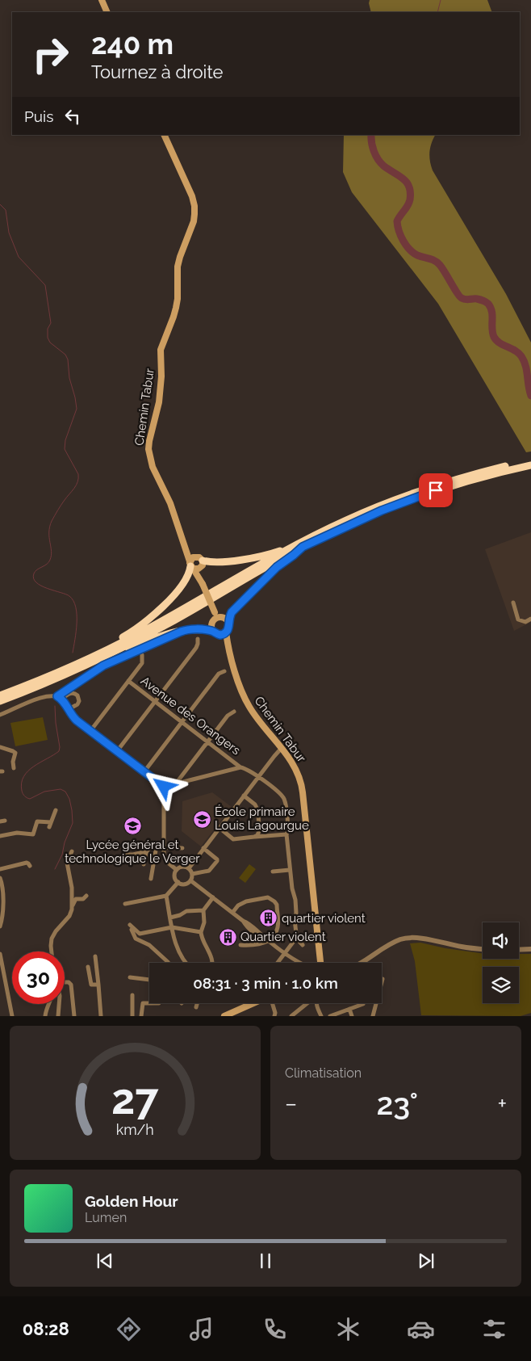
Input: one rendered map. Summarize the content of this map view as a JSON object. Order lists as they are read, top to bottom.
{
  "streets": {
    "main road": ["Chemin Tabur"],
    "street": ["Avenue des Orangers"]
  },
  "places": {
    "school or university": ["École primaire Louis Lagourgue", "Lycée général et technologique le Verger"],
    "building": ["quartier violent", "Quartier violent"]
  },
  "page": {
    "turn": ["240 m", "Tournez à droite"],
    "then": "Puis",
    "limit": "30",
    "trip": "08:31 · 3 min · 1.0 km",
    "tile": "Climatisation",
    "heat": ["−", "23°", "+"],
    "song": ["Golden Hour", "Lumen"],
    "tabs": "08:28",
    "gauge": ["27", "km/h"]
  }
}
